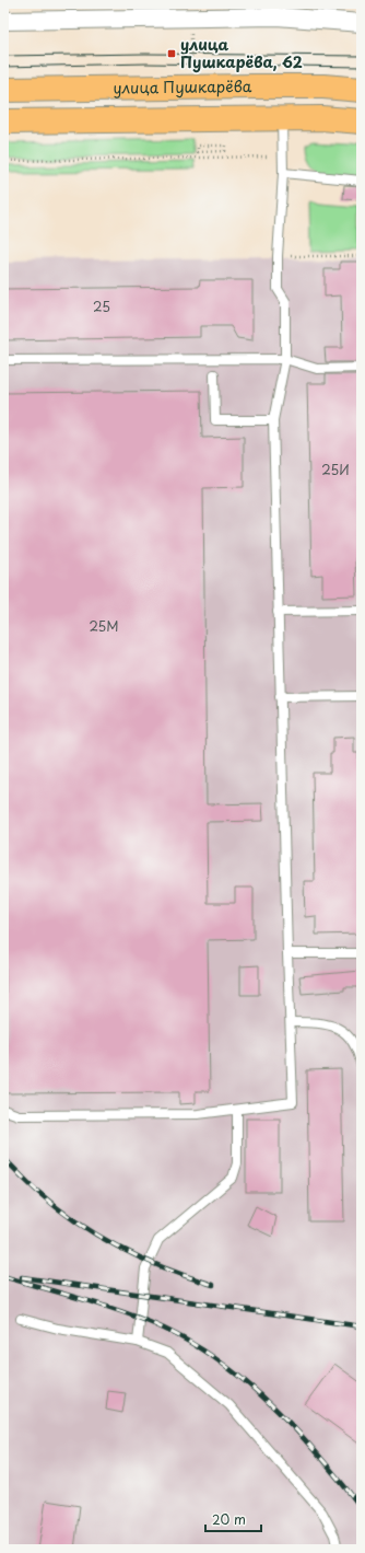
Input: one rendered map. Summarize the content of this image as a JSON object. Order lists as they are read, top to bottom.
{
  "streets": {
    "main road": ["улица Пушкарёва"]
  },
  "places": {
    "transit": ["улица Пушкарёва, 62"]
  },
  "house_numbers": ["25", "25И", "25М"],
  "scale_bar": "20 m"
}
